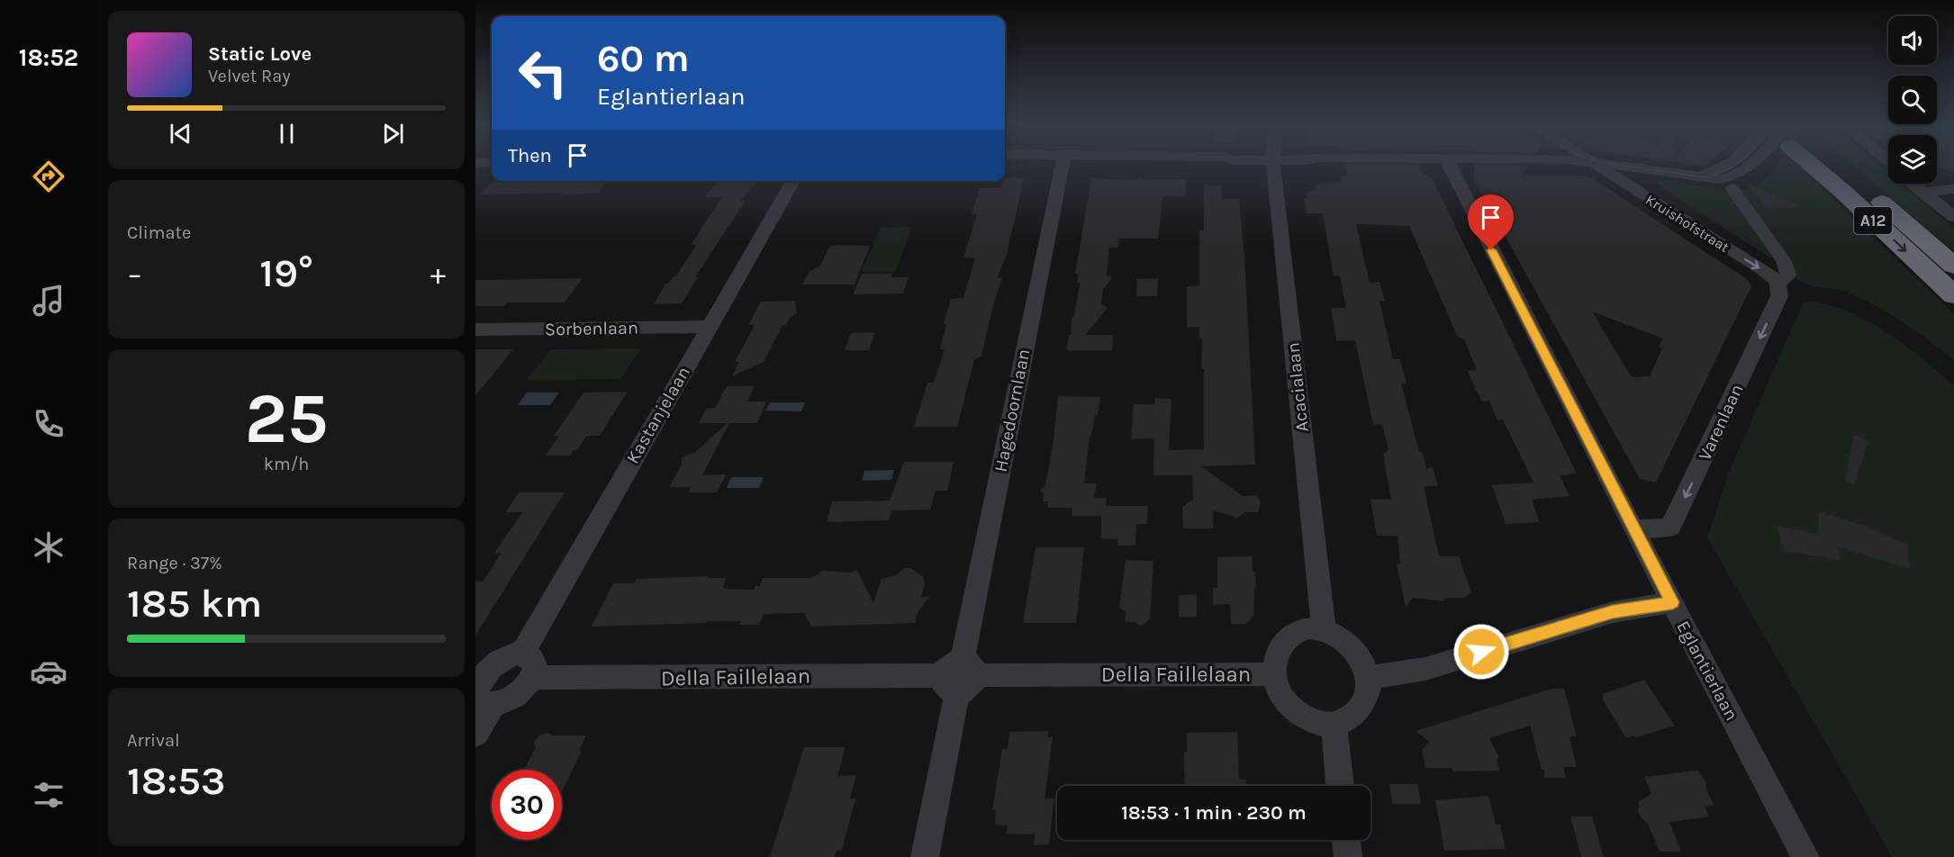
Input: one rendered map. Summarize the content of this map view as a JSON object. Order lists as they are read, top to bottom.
{
  "streets": {
    "highway": ["A12"],
    "street": [
      "Kruishofstraat",
      "Sorbenlaan",
      "Acacialaan",
      "Hagedoornlaan",
      "Kastanjelaan",
      "Varenlaan",
      "Eglantierlaan",
      "Della Faillelaan"
    ]
  },
  "crossings": [
    ["Kruishofstraat", "Varenlaan"],
    ["Sorbenlaan", "Kastanjelaan"],
    ["Acacialaan", "Della Faillelaan"],
    ["Hagedoornlaan", "Della Faillelaan"],
    ["Varenlaan", "Eglantierlaan"]
  ],
  "one_way": ["Kruishofstraat", "Varenlaan"],
  "page": {
    "tabs": "18:52",
    "turn": ["60 m", "Eglantierlaan"],
    "song": ["Static Love", "Velvet Ray"],
    "then": "Then",
    "tile": [
      "Climate",
      ["25", "km/h"],
      ["Range · 37%", "185 km"],
      ["Arrival", "18:53"]
    ],
    "heat": ["−", "19°", "+"],
    "limit": "30",
    "trip": "18:53 · 1 min · 230 m"
  }
}
